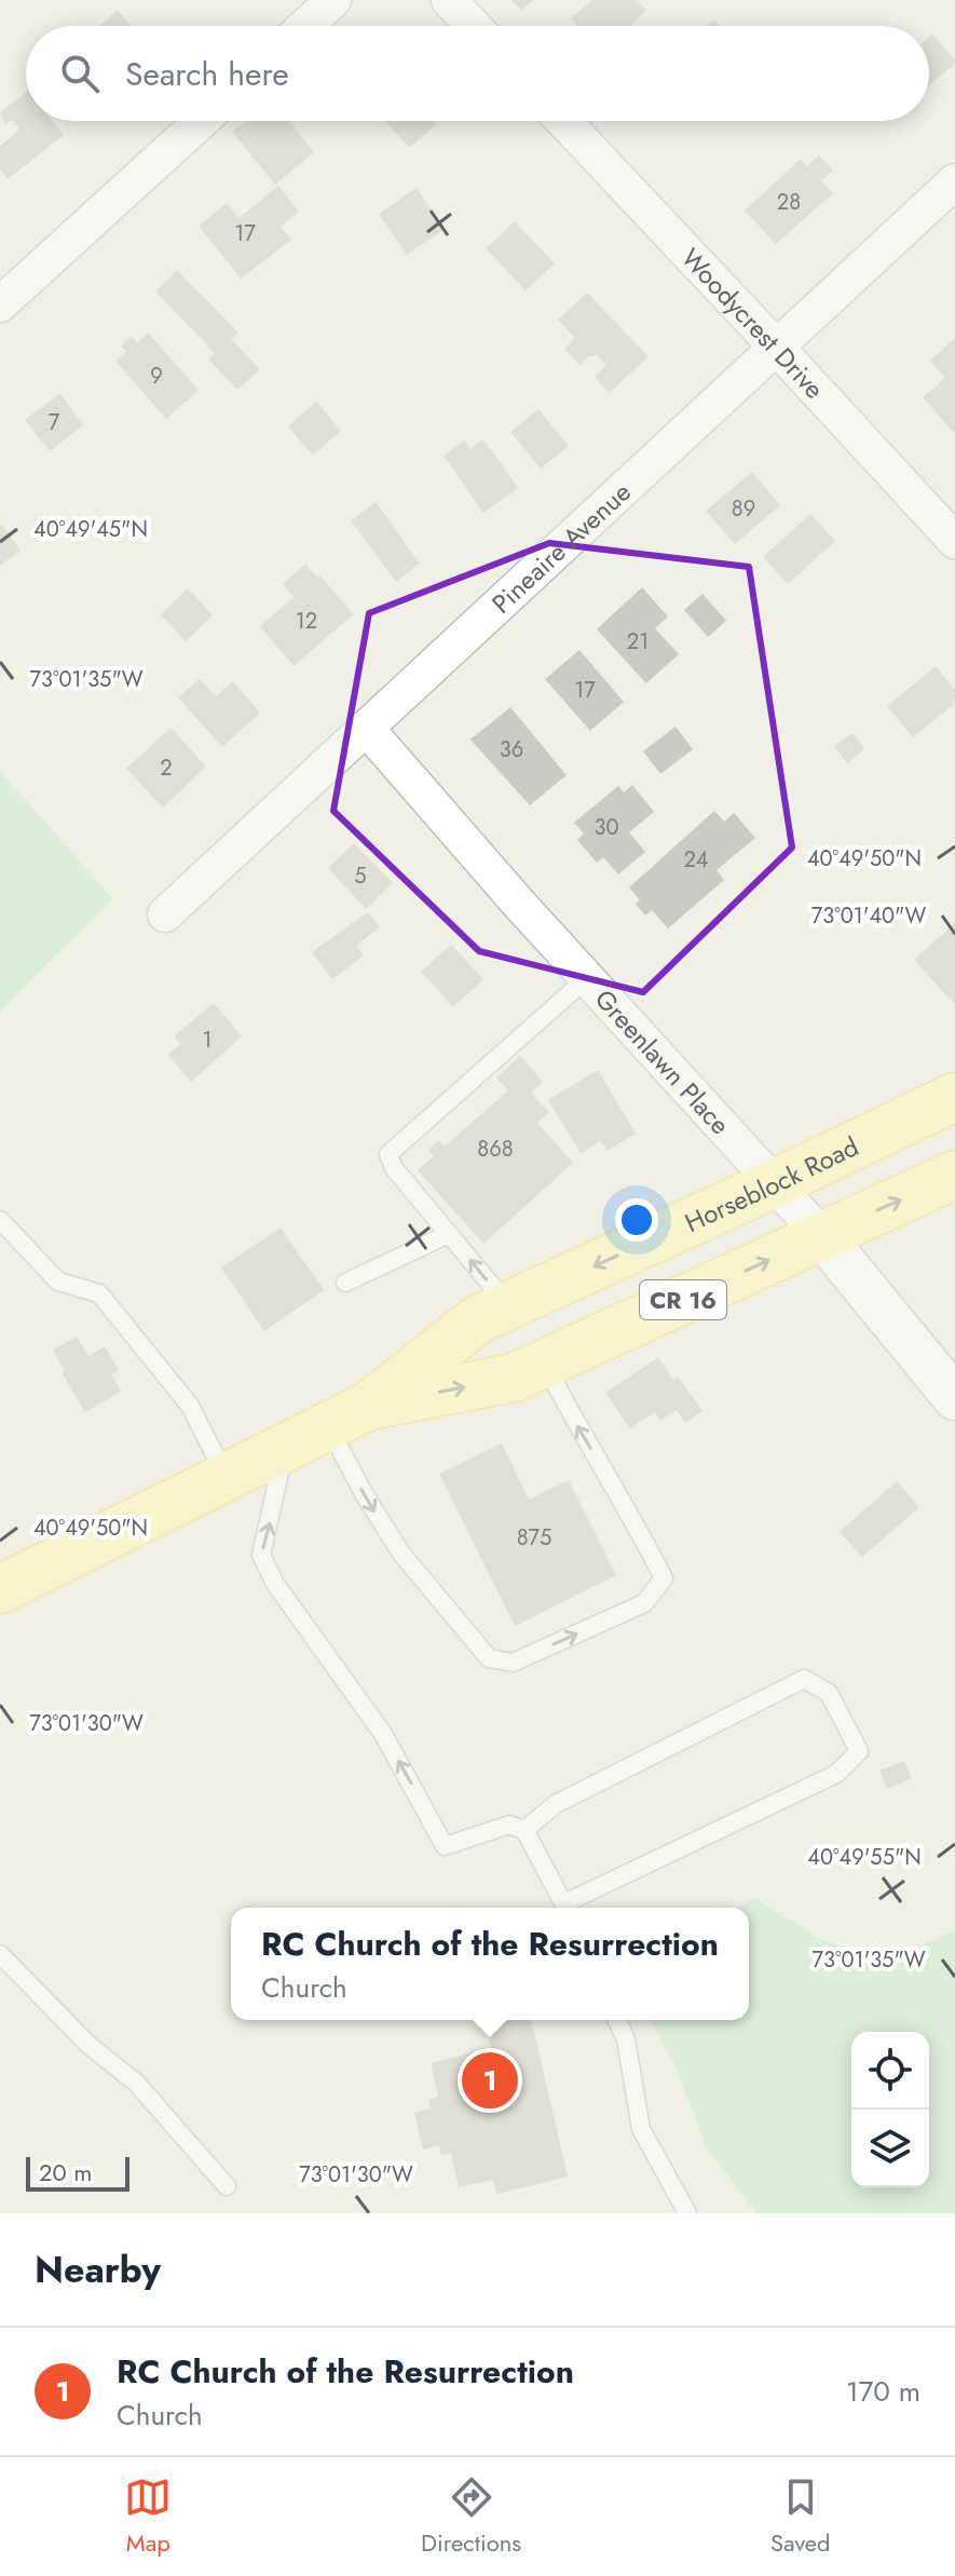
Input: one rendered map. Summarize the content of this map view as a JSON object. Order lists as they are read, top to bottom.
{
  "streets": {
    "main road": ["Horseblock Road", "CR 16"],
    "street": ["Woodycrest Drive", "Pineaire Avenue", "Greenlawn Place"]
  },
  "crossings": [
    ["Woodycrest Drive", "Pineaire Avenue"],
    ["Pineaire Avenue", "Greenlawn Place"],
    ["Greenlawn Place", "Horseblock Road"]
  ],
  "house_numbers": [
    "28",
    "17",
    "9",
    "7",
    "89",
    "12",
    "21",
    "17",
    "36",
    "2",
    "30",
    "24",
    "5",
    "1",
    "868",
    "875"
  ],
  "scale_bar": "20 m",
  "page": {
    "search": "Search here",
    "popup": ["RC Church of the Resurrection", "Church"],
    "pins": "1",
    "scale": "20 m",
    "heading": "Nearby",
    "list": [
      {
        "mark": "1",
        "name": "RC Church of the Resurrection",
        "note": "Church",
        "value": "170 m"
      }
    ],
    "nav": ["Map", "Directions", "Saved"]
  },
  "coordinates": [
    "40°49'45\"N",
    "73°01'35\"W",
    "40°49'50\"N",
    "73°01'40\"W",
    "73°01'30\"W",
    "40°49'55\"N"
  ]
}
